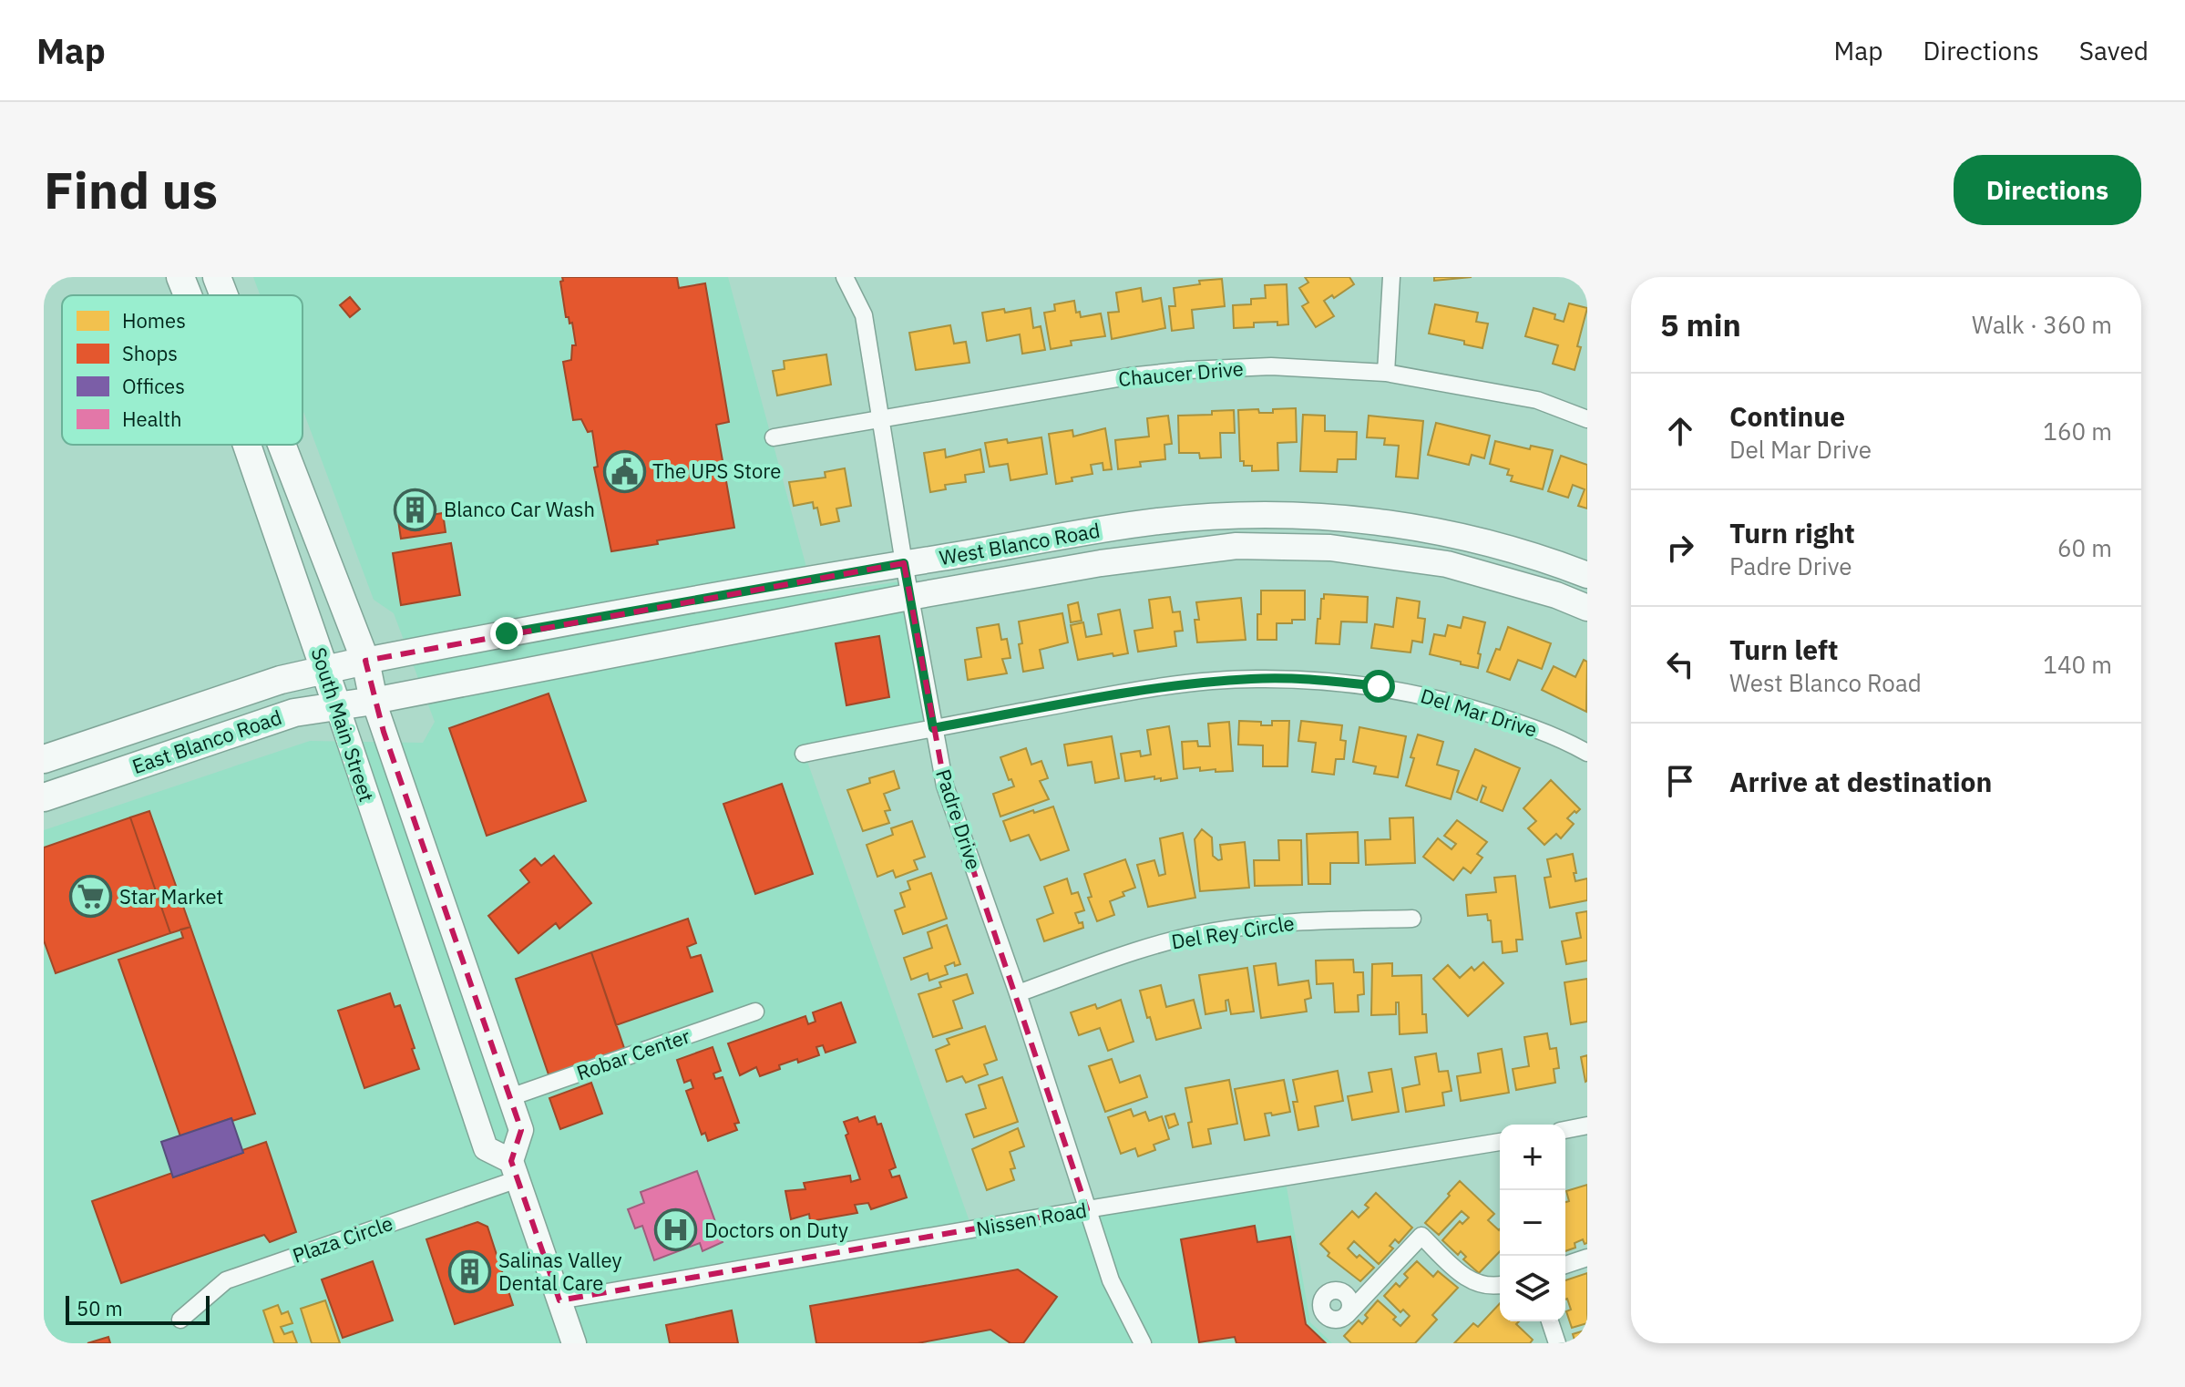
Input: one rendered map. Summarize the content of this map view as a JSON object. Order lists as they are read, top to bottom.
{
  "streets": {
    "highway": ["South Main Street", "East Blanco Road"],
    "main road": ["West Blanco Road"],
    "street": [
      "Chaucer Drive",
      "Del Mar Drive",
      "Padre Drive",
      "Del Rey Circle",
      "Robar Center",
      "Nissen Road",
      "Plaza Circle"
    ]
  },
  "crossings": [
    ["Chaucer Drive", "Padre Drive"],
    ["West Blanco Road", "South Main Street"],
    ["West Blanco Road", "East Blanco Road"],
    ["West Blanco Road", "Padre Drive"],
    ["Del Mar Drive", "Padre Drive"],
    ["South Main Street", "East Blanco Road"],
    ["South Main Street", "Robar Center"],
    ["South Main Street", "Plaza Circle"],
    ["Padre Drive", "Del Rey Circle"],
    ["Padre Drive", "Nissen Road"]
  ],
  "places": {
    "public building": ["The UPS Store"],
    "building": ["Blanco Car Wash", "Salinas Valley Dental Care"],
    "supermarket": ["Star Market"],
    "hospital": ["Doctors on Duty"]
  },
  "legend": [
    "Homes",
    "Shops",
    "Offices",
    "Health"
  ],
  "scale_bar": "50 m",
  "page": {
    "header": "Map",
    "nav": ["Map", "Directions", "Saved"],
    "buttons": "Directions",
    "title": "Find us",
    "heading": ["5 min", "Walk · 360 m"],
    "list": [
      ["Continue", "Del Mar Drive", "160 m"],
      ["Turn right", "Padre Drive", "60 m"],
      ["Turn left", "West Blanco Road", "140 m"],
      "Arrive at destination"
    ],
    "map_buttons": ["+", "−"],
    "scale": "50 m"
  }
}
